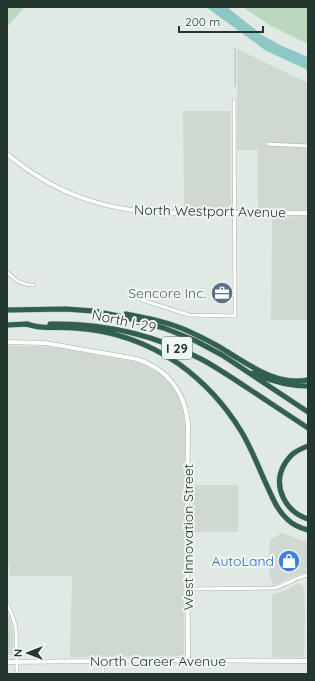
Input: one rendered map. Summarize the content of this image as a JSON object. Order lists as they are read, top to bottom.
{
  "streets": {
    "highway": ["North I-29", "I 29"],
    "street": ["North Westport Avenue", "West Innovation Street", "North Career Avenue"]
  },
  "crossings": [
    ["West Innovation Street", "North Career Avenue"]
  ],
  "places": {
    "office": ["Sencore Inc."],
    "shop": ["AutoLand"]
  },
  "scale_bar": "200 m",
  "north": "left"
}
